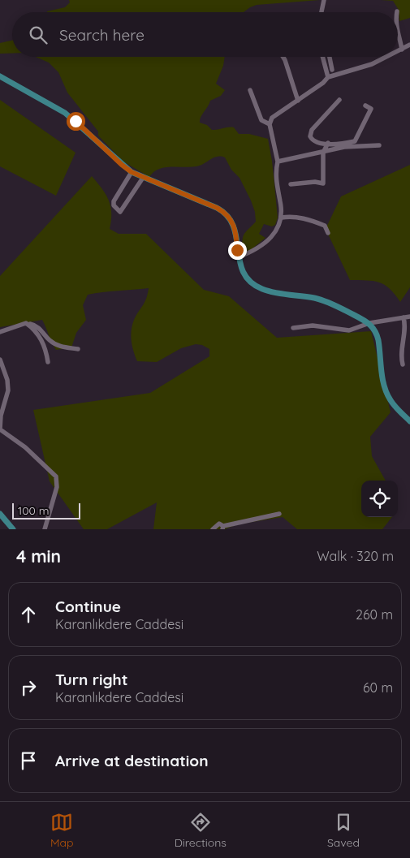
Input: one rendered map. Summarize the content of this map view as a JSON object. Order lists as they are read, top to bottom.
{
  "scale_bar": "100 m",
  "page": {
    "search": "Search here",
    "scale": "100 m",
    "heading": ["4 min", "Walk · 320 m"],
    "list": [
      ["Continue", "Karanlıkdere Caddesi", "260 m"],
      ["Turn right", "Karanlıkdere Caddesi", "60 m"],
      "Arrive at destination"
    ],
    "nav": ["Map", "Directions", "Saved"]
  }
}
